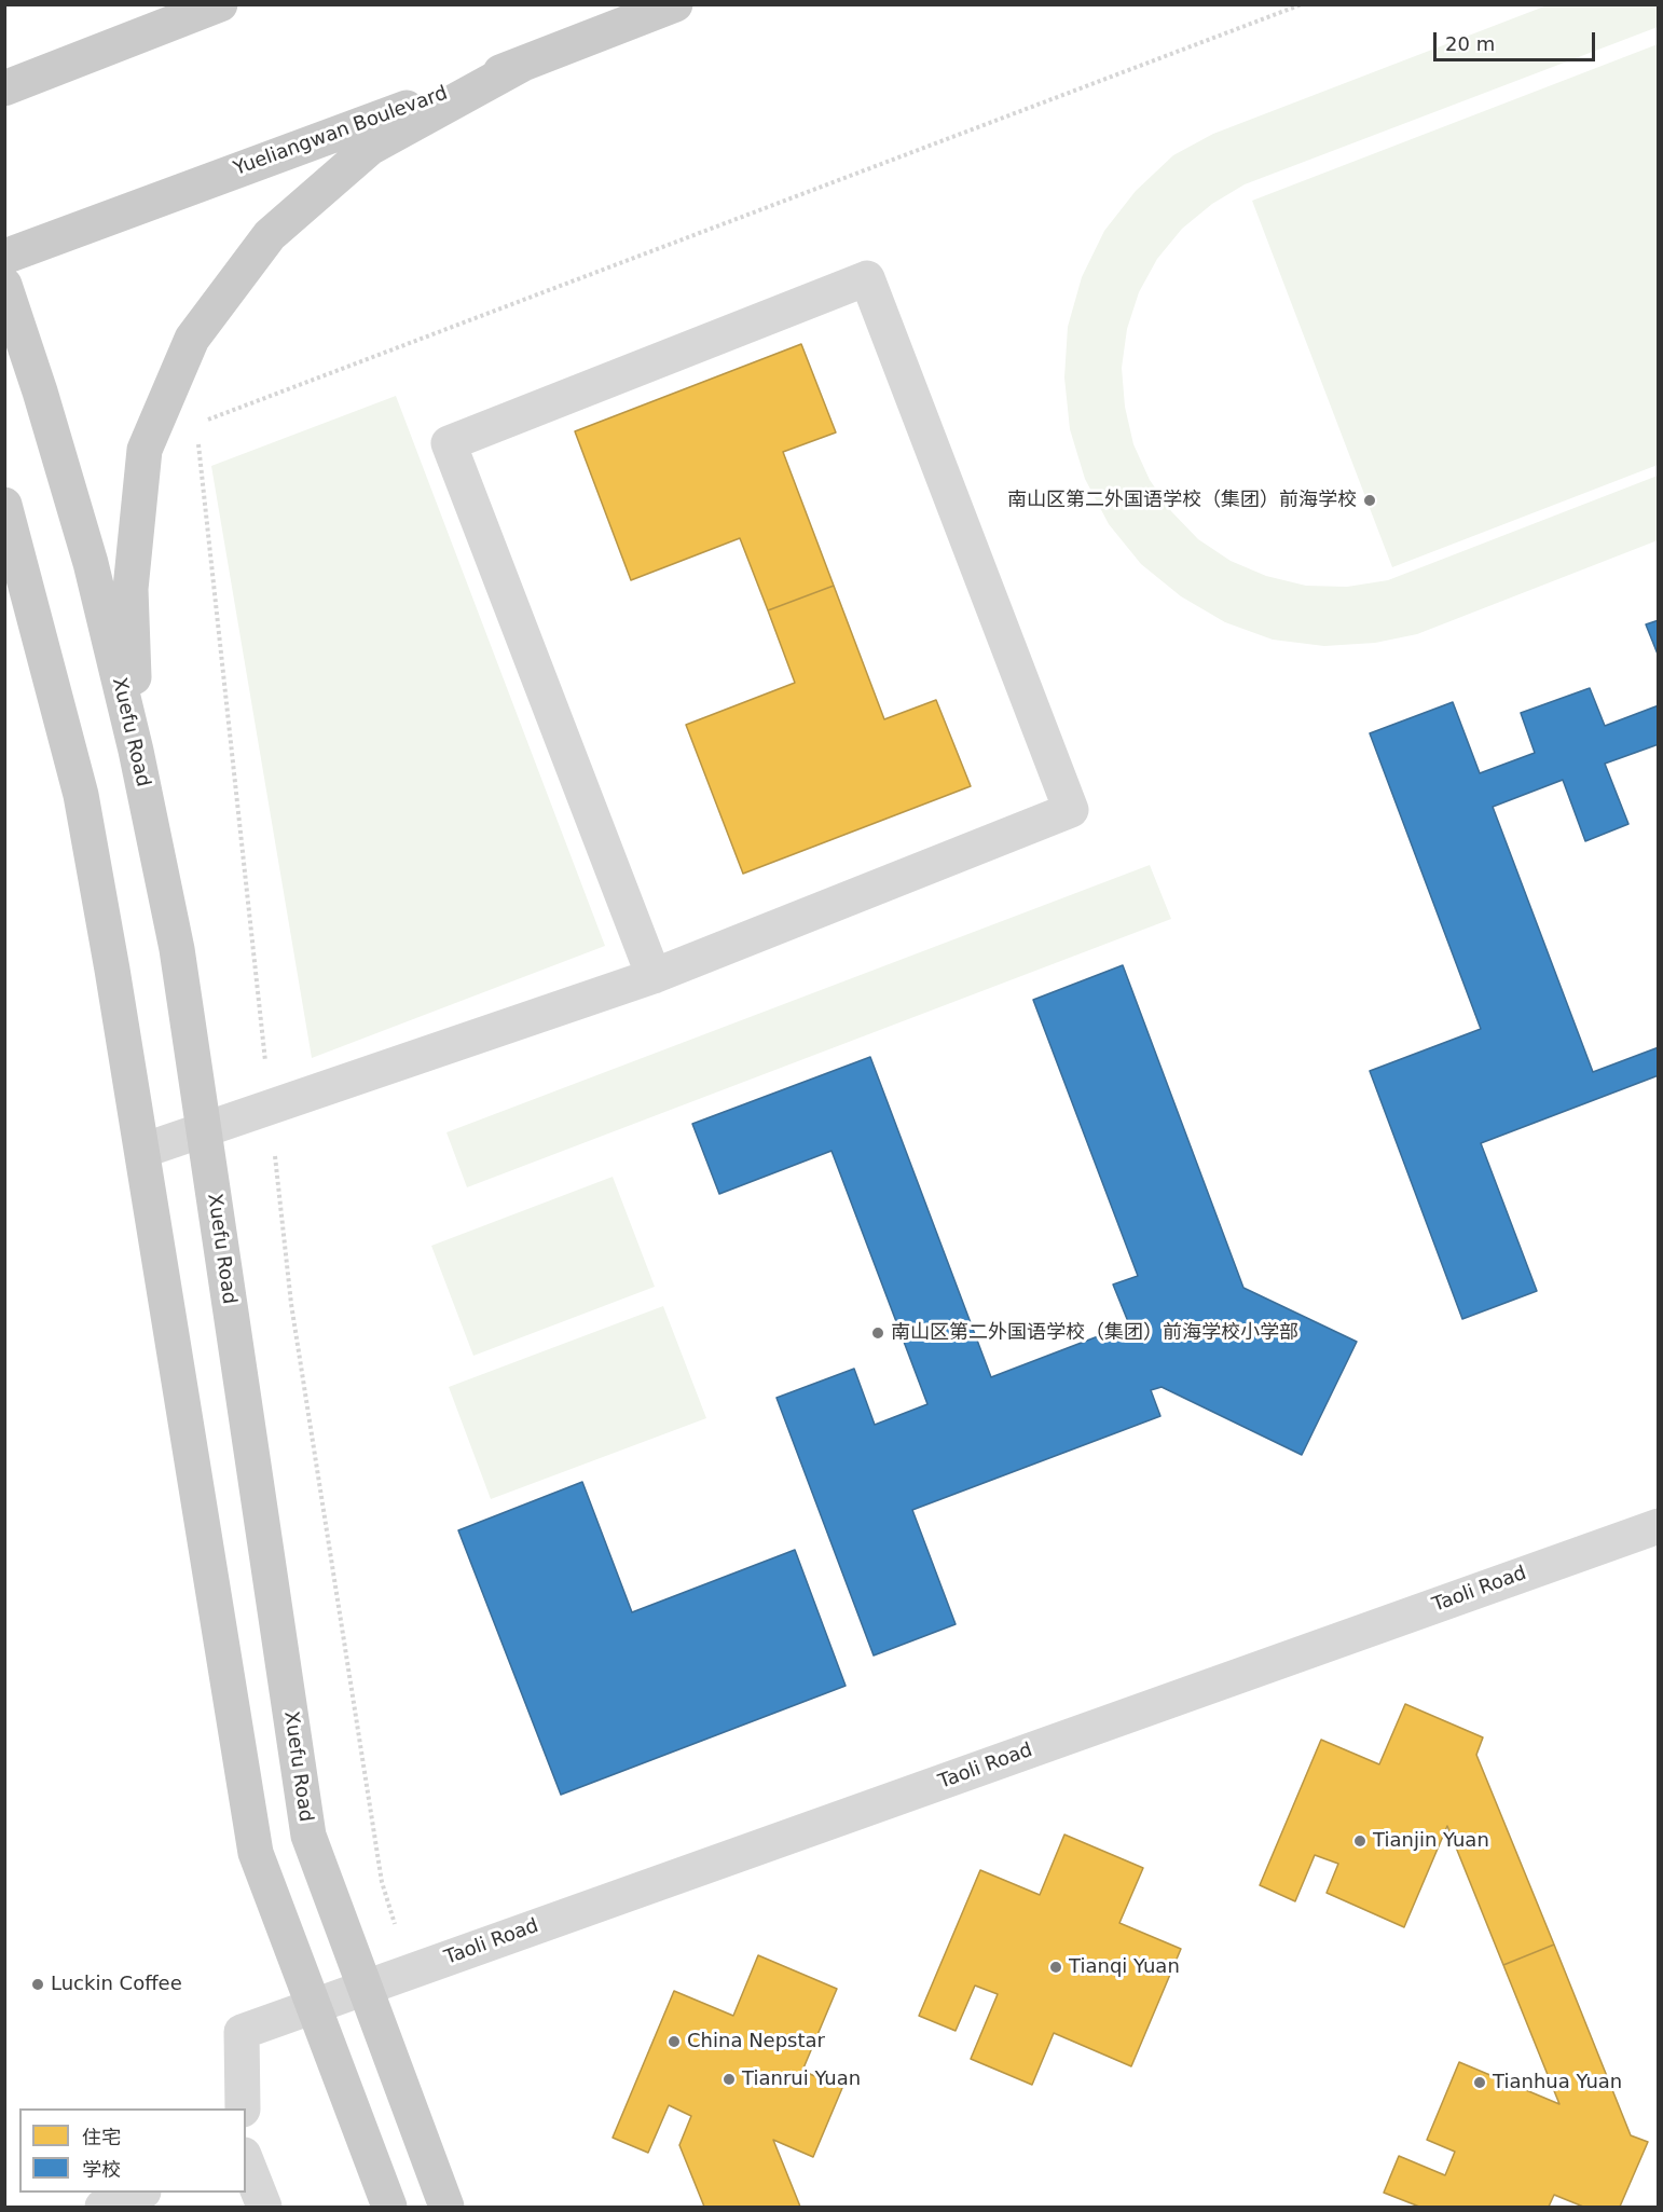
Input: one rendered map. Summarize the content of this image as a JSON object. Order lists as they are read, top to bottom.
{
  "streets": {
    "main road": ["Yueliangwan Boulevard", "Xuefu Road"],
    "street": ["Taoli Road"]
  },
  "crossings": [
    ["Xuefu Road", "Taoli Road"]
  ],
  "places": [
    "南山区第二外国语学校（集团）前海学校",
    "南山区第二外国语学校（集团）前海学校小学部",
    "Tianjin Yuan",
    "Tianqi Yuan",
    "Luckin Coffee",
    "China Nepstar",
    "Tianrui Yuan",
    "Tianhua Yuan"
  ],
  "legend": ["住宅", "学校"],
  "scale_bar": "20 m"
}
